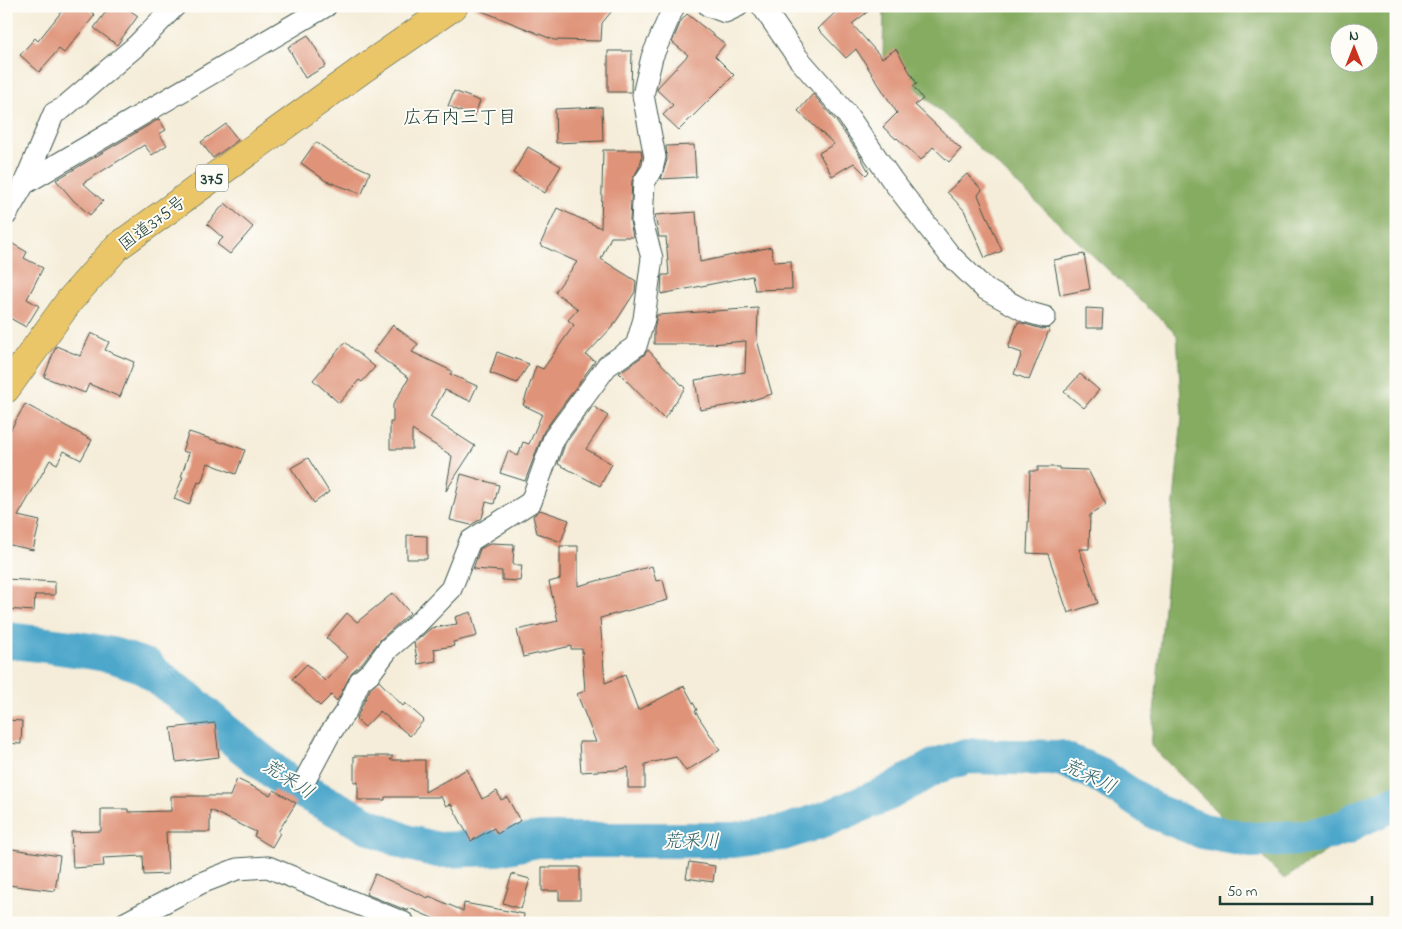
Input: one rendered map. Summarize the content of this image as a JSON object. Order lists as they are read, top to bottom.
{
  "streets": {
    "highway": ["375", "国道375号"]
  },
  "districts": ["広石内三丁目"],
  "water": ["荒釆川"],
  "scale_bar": "50 m",
  "north": "top"
}
